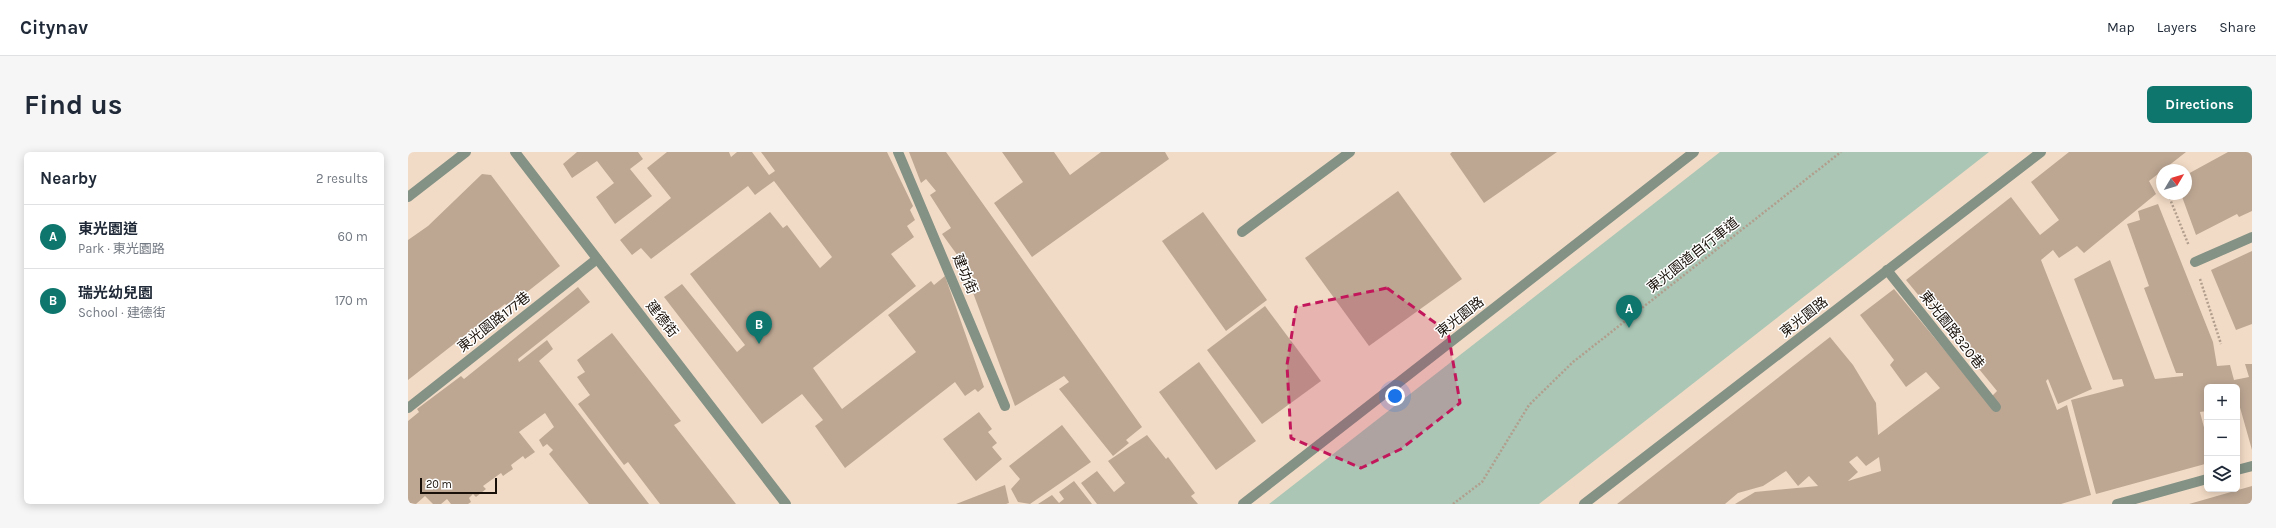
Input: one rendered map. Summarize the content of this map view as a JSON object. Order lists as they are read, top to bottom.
{
  "streets": {
    "street": [
      "建功街",
      "東光園路",
      "建德街",
      "東光園路177巷",
      "東光園路320巷"
    ],
    "path": ["東光園道自行車道"]
  },
  "crossings": [
    ["東光園路", "東光園路320巷"],
    ["建德街", "東光園路177巷"]
  ],
  "scale_bar": "20 m",
  "north": "top right",
  "page": {
    "header": "Citynav",
    "nav": ["Map", "Layers", "Share"],
    "buttons": "Directions",
    "title": "Find us",
    "heading": ["Nearby", "2 results"],
    "list": [
      {
        "mark": "A",
        "name": "東光園道",
        "note": "Park · 東光園路",
        "value": "60 m"
      },
      {
        "mark": "B",
        "name": "瑞光幼兒園",
        "note": "School · 建德街",
        "value": "170 m"
      }
    ],
    "pins": ["A", "B"],
    "map_buttons": ["+", "−"],
    "scale": "20 m"
  }
}
